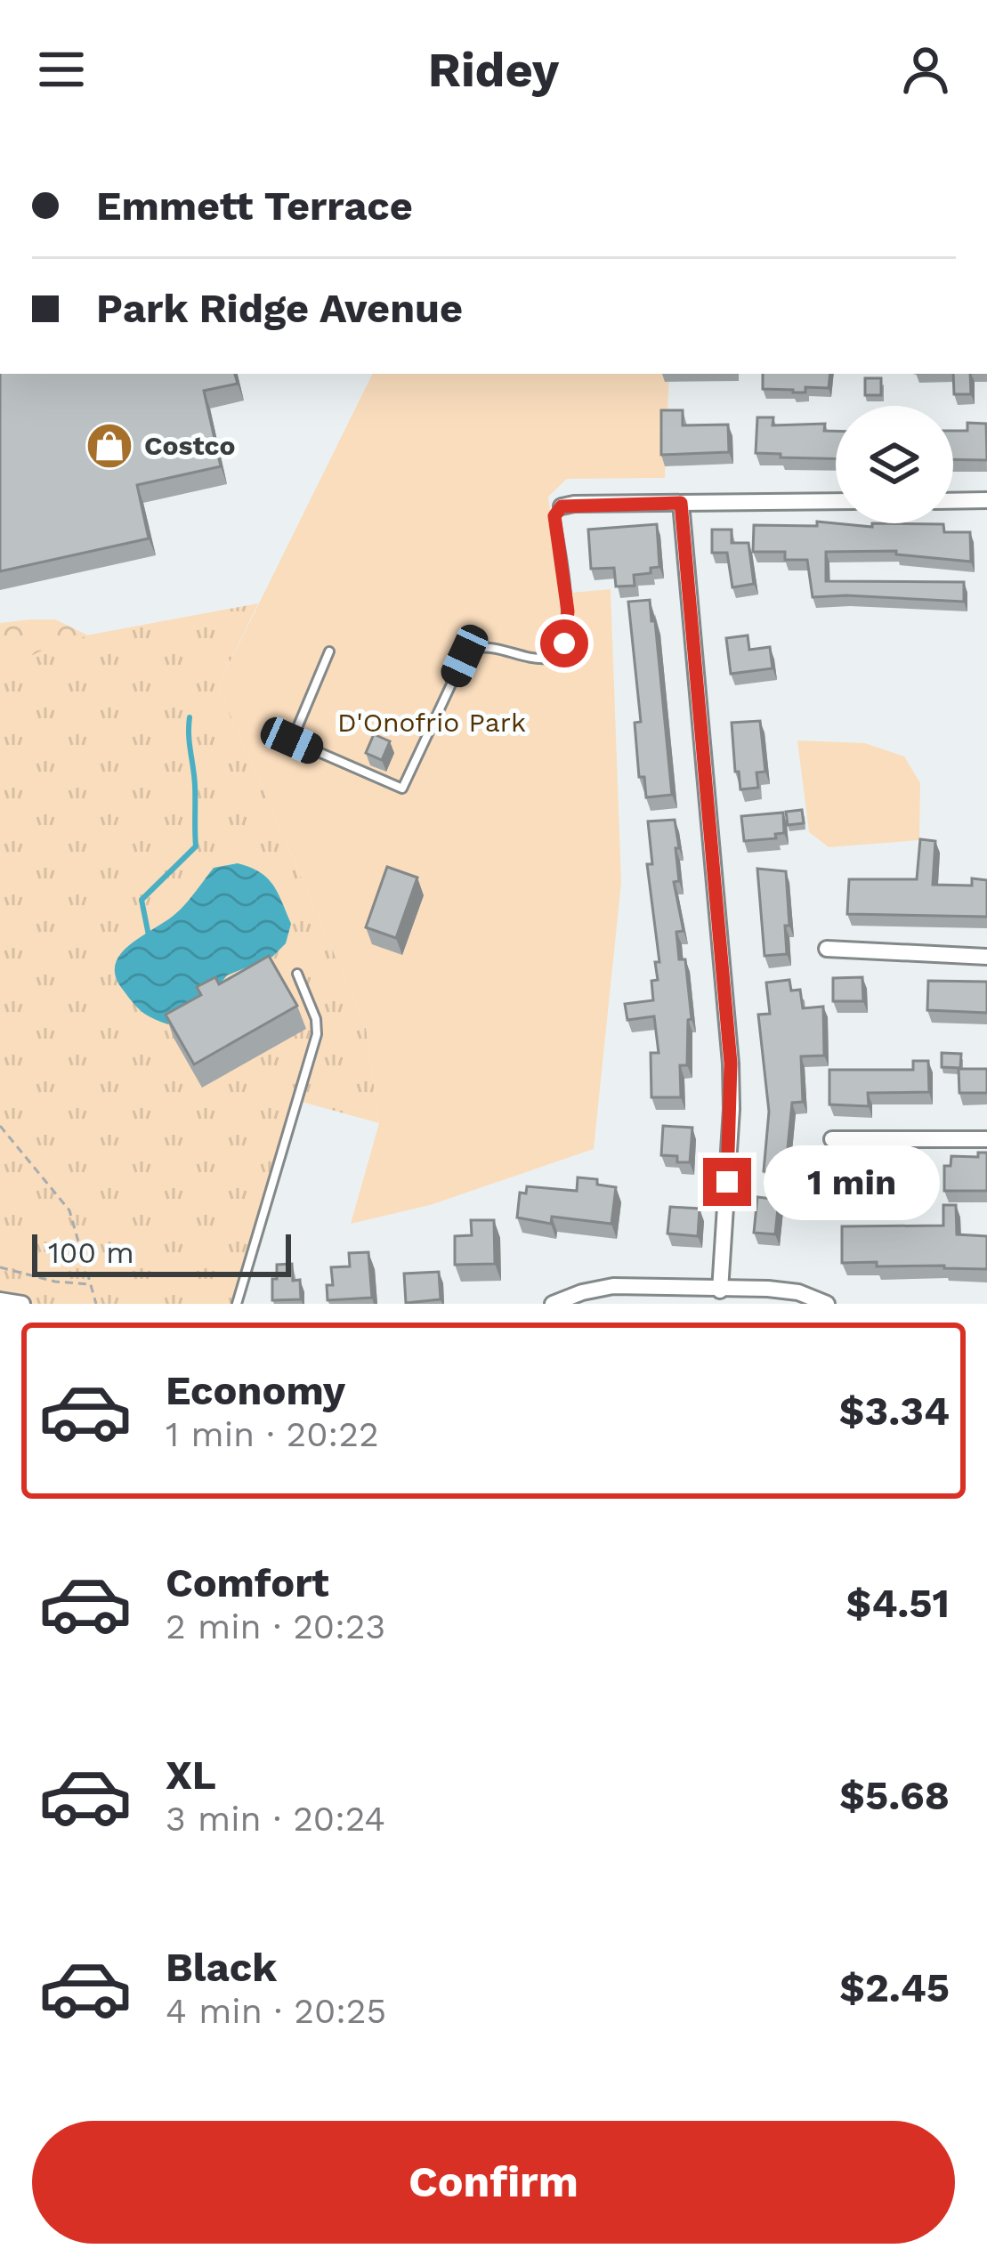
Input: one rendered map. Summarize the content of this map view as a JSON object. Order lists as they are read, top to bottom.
{
  "parks": ["D'Onofrio Park"],
  "places": {
    "shop": ["Costco"]
  },
  "scale_bar": "100 m",
  "page": {
    "header": "Ridey",
    "banner": ["Emmett Terrace", "Park Ridge Avenue"],
    "bubble": "1 min",
    "scale": "100 m",
    "list": [
      {
        "name": "Economy",
        "note": "1 min · 20:22",
        "value": "$3.34"
      },
      {
        "name": "Comfort",
        "note": "2 min · 20:23",
        "value": "$4.51"
      },
      {
        "name": "XL",
        "note": "3 min · 20:24",
        "value": "$5.68"
      },
      {
        "name": "Black",
        "note": "4 min · 20:25",
        "value": "$2.45"
      }
    ],
    "buttons": "Confirm"
  }
}
